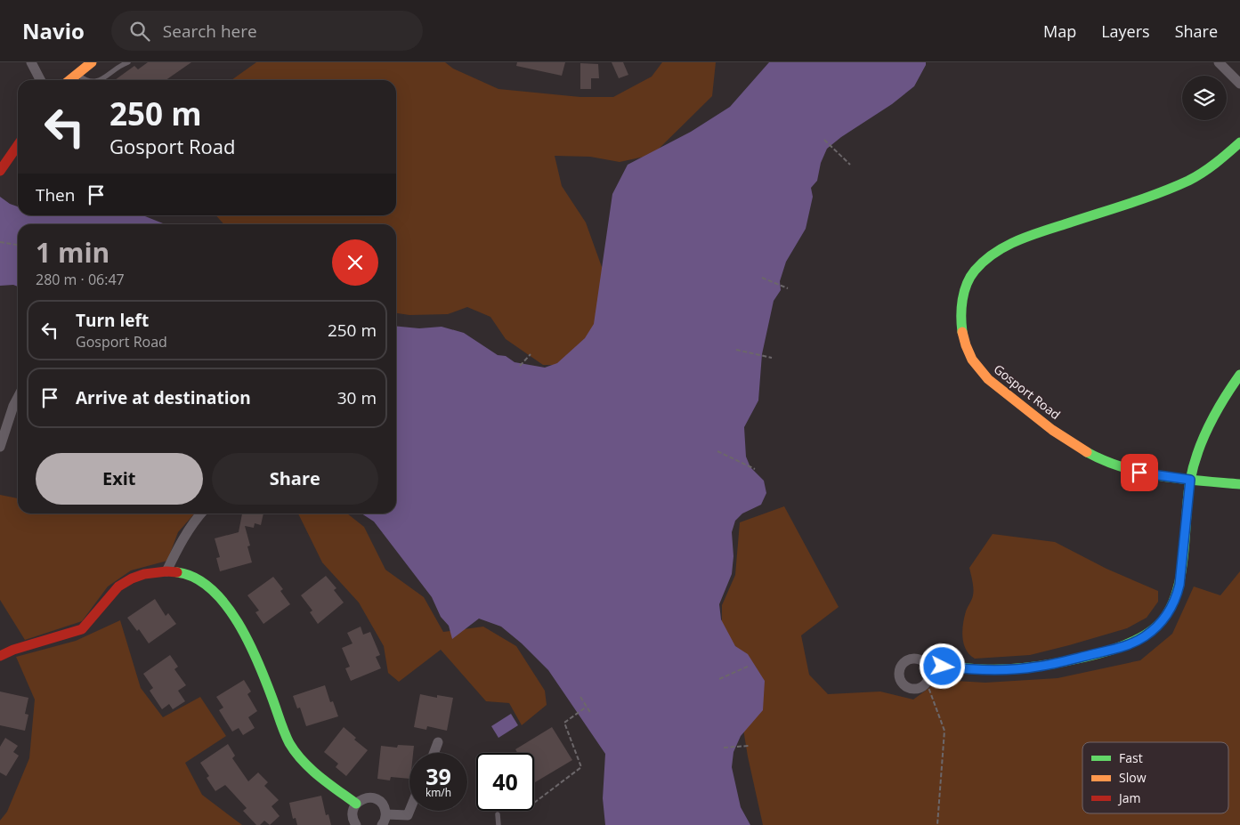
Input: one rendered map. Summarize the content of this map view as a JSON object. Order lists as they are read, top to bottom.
{
  "streets": {
    "street": ["Gosport Road"]
  },
  "legend": ["Fast", "Slow", "Jam"],
  "page": {
    "header": "Navio",
    "search": "Search here",
    "nav": ["Map", "Layers", "Share"],
    "turn": ["250 m", "Gosport Road"],
    "then": "Then",
    "heading": ["1 min", "280 m · 06:47"],
    "list": [
      {
        "name": "Turn left",
        "note": "Gosport Road",
        "value": "250 m"
      },
      {
        "name": "Arrive at destination",
        "value": "30 m"
      }
    ],
    "buttons": ["Exit", "Share"],
    "speed": "39 km/h",
    "limit": "40"
  }
}
